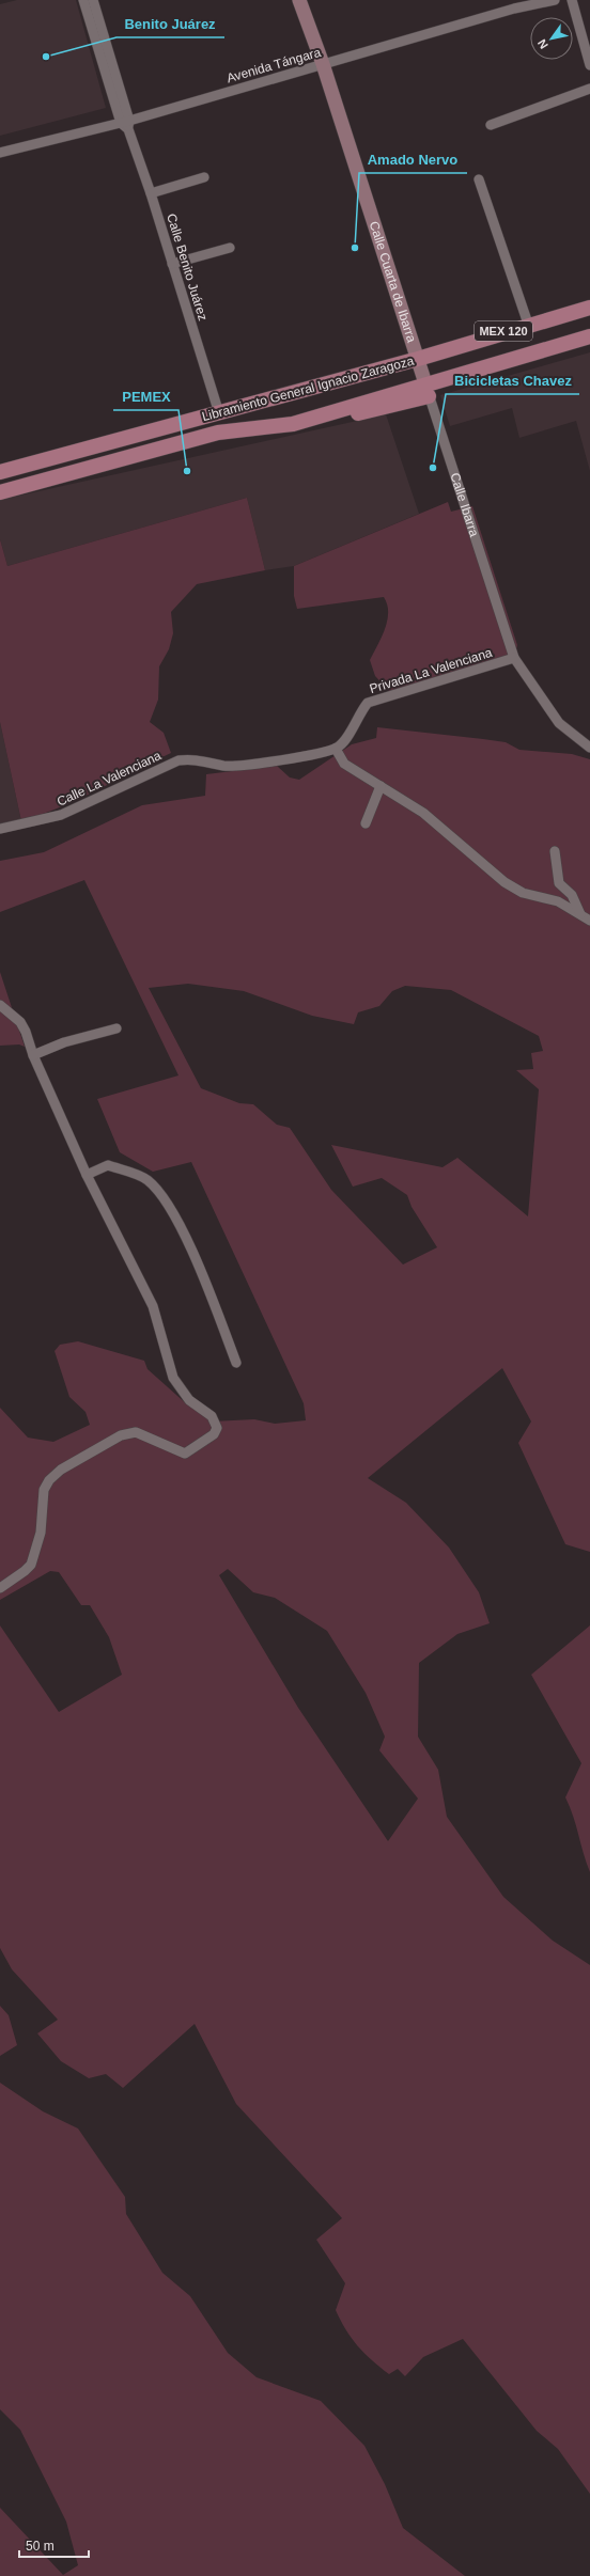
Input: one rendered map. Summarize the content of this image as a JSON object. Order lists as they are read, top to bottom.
{
  "streets": {
    "main road": ["MEX 120", "Libramiento General Ignacio Zaragoza"],
    "street": [
      "Avenida Tángara",
      "Calle Benito Juárez",
      "Calle Cuarta de Ibarra",
      "Calle Ibarra",
      "Privada La Valenciana",
      "Calle La Valenciana"
    ]
  },
  "crossings": [
    ["Avenida Tángara", "Calle Benito Juárez"],
    ["Avenida Tángara", "Calle Cuarta de Ibarra"],
    ["Calle Benito Juárez", "Libramiento General Ignacio Zaragoza"],
    ["Calle Cuarta de Ibarra", "Libramiento General Ignacio Zaragoza"],
    ["Calle Cuarta de Ibarra", "Calle Ibarra"],
    ["Libramiento General Ignacio Zaragoza", "Calle Ibarra"],
    ["Calle Ibarra", "Privada La Valenciana"],
    ["Privada La Valenciana", "Calle La Valenciana"]
  ],
  "places": [
    "Benito Juárez",
    "Amado Nervo",
    "Bicicletas Chavez",
    "PEMEX"
  ],
  "scale_bar": "50 m",
  "north": "bottom left"
}
